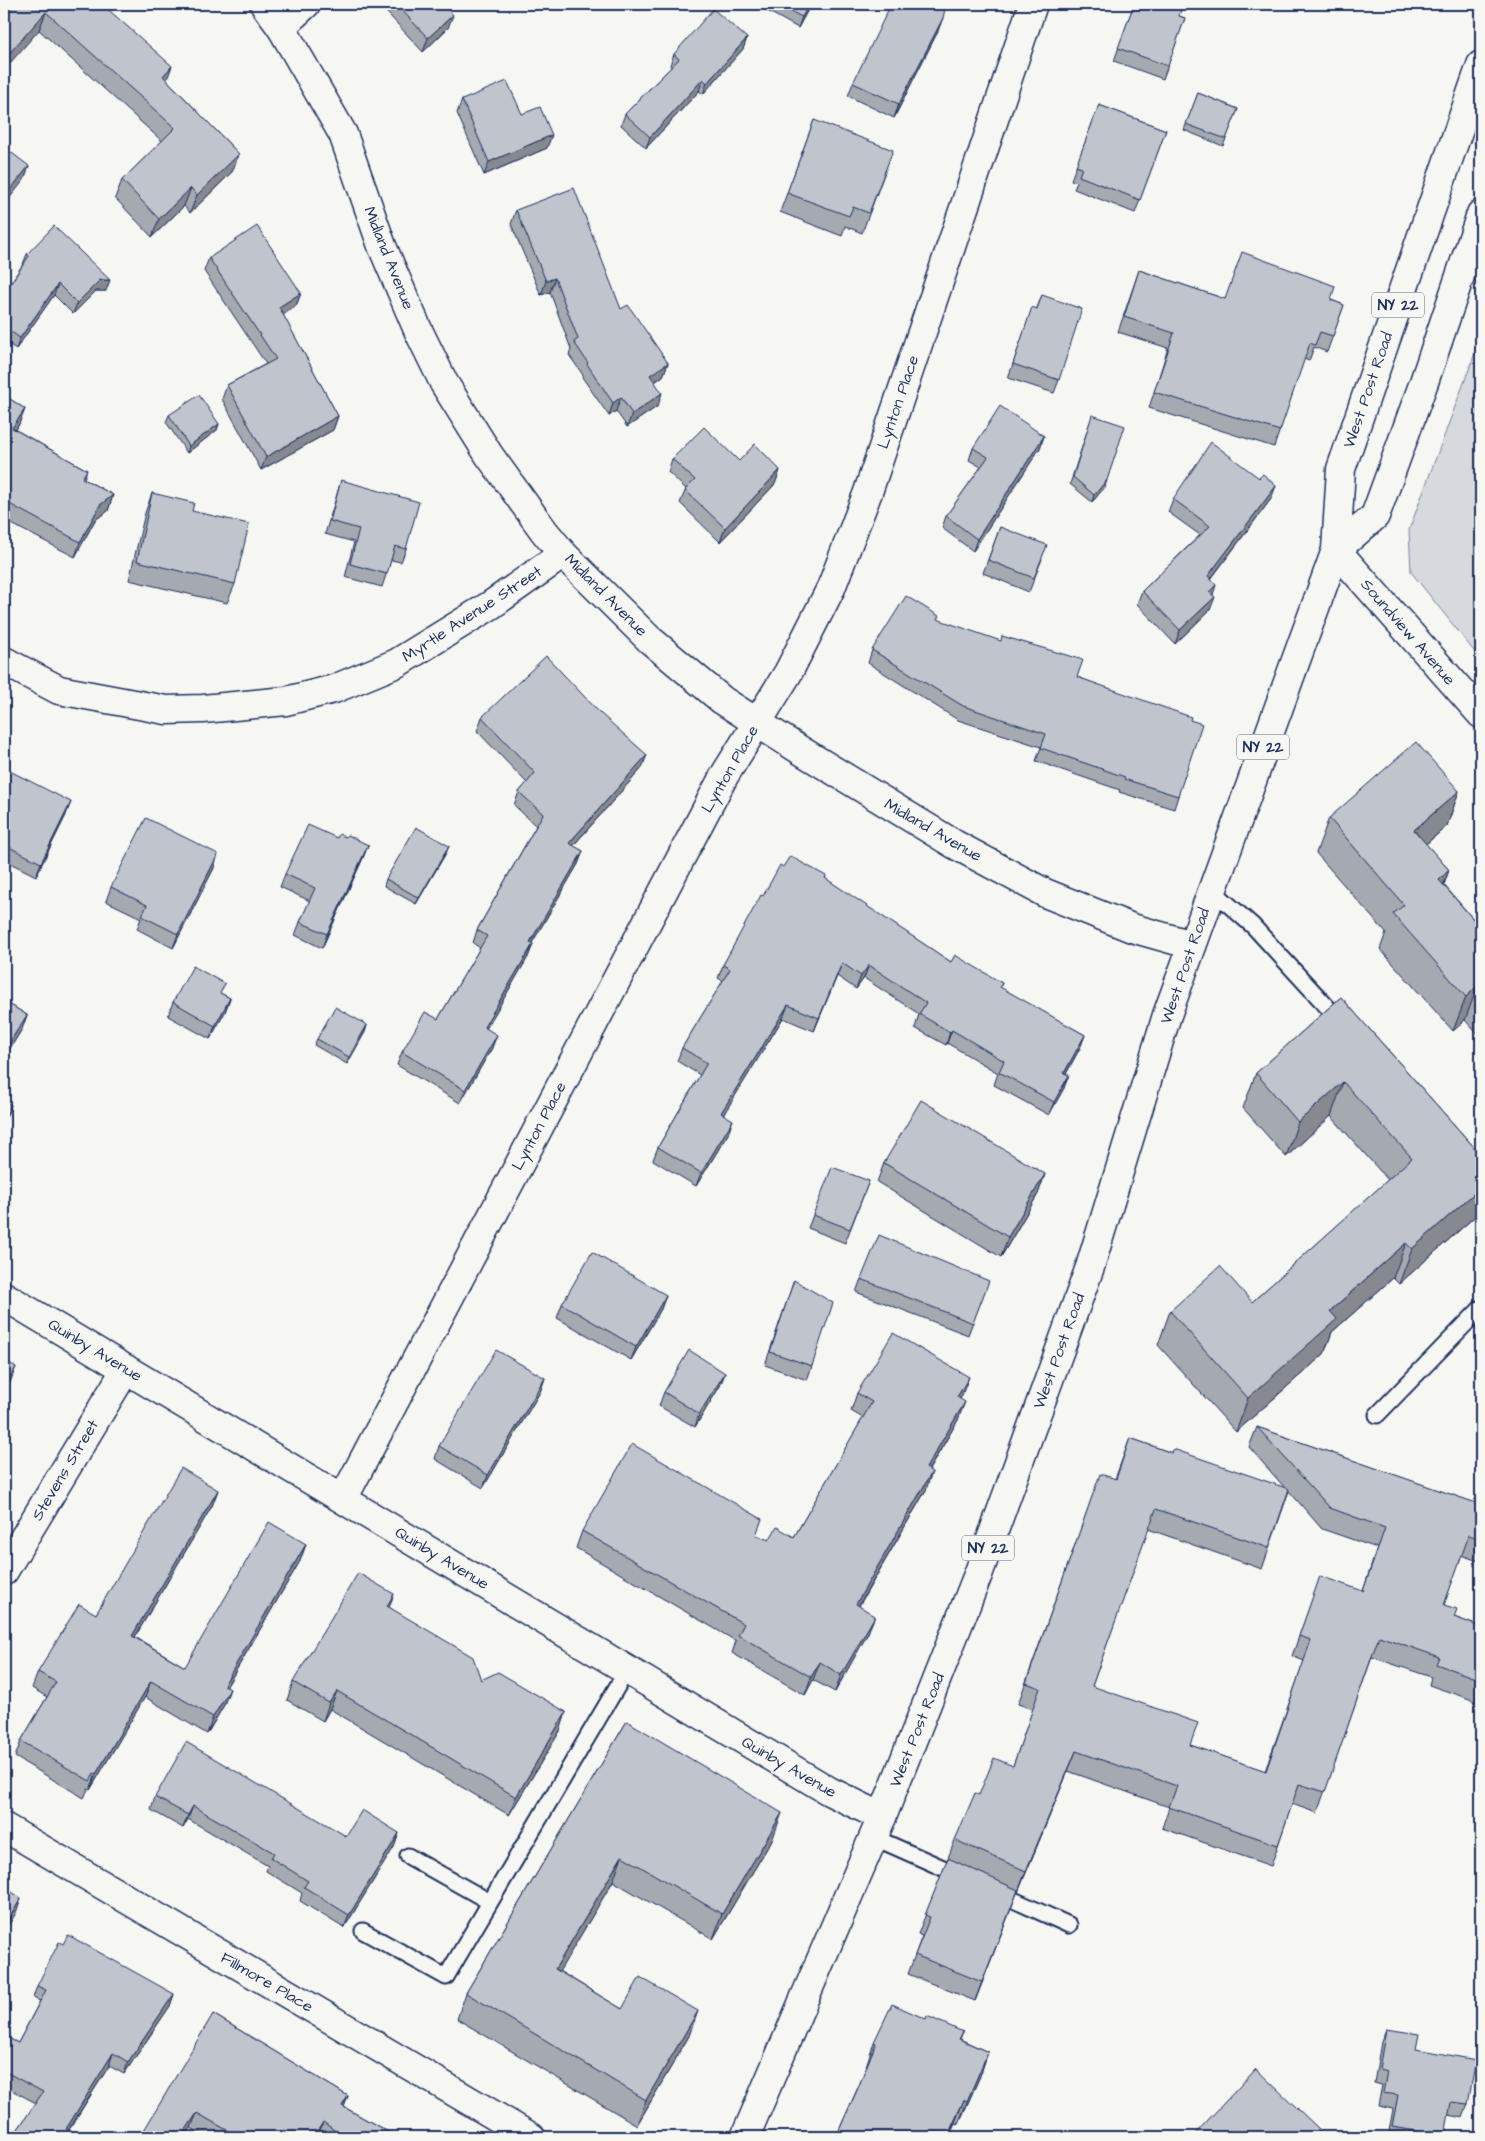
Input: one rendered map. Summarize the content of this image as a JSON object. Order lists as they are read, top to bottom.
{
  "streets": {
    "street": [
      "Midland Avenue",
      "NY 22",
      "West Post Road",
      "Lynton Place",
      "Myrtle Avenue Street",
      "Soundview Avenue",
      "Quinby Avenue",
      "Stevens Street",
      "Fillmore Place"
    ]
  },
  "crossings": [
    ["Midland Avenue", "West Post Road"],
    ["Midland Avenue", "Lynton Place"],
    ["Midland Avenue", "Myrtle Avenue Street"],
    ["West Post Road", "Soundview Avenue"],
    ["West Post Road", "Quinby Avenue"],
    ["Lynton Place", "Quinby Avenue"],
    ["Quinby Avenue", "Stevens Street"]
  ]
}
